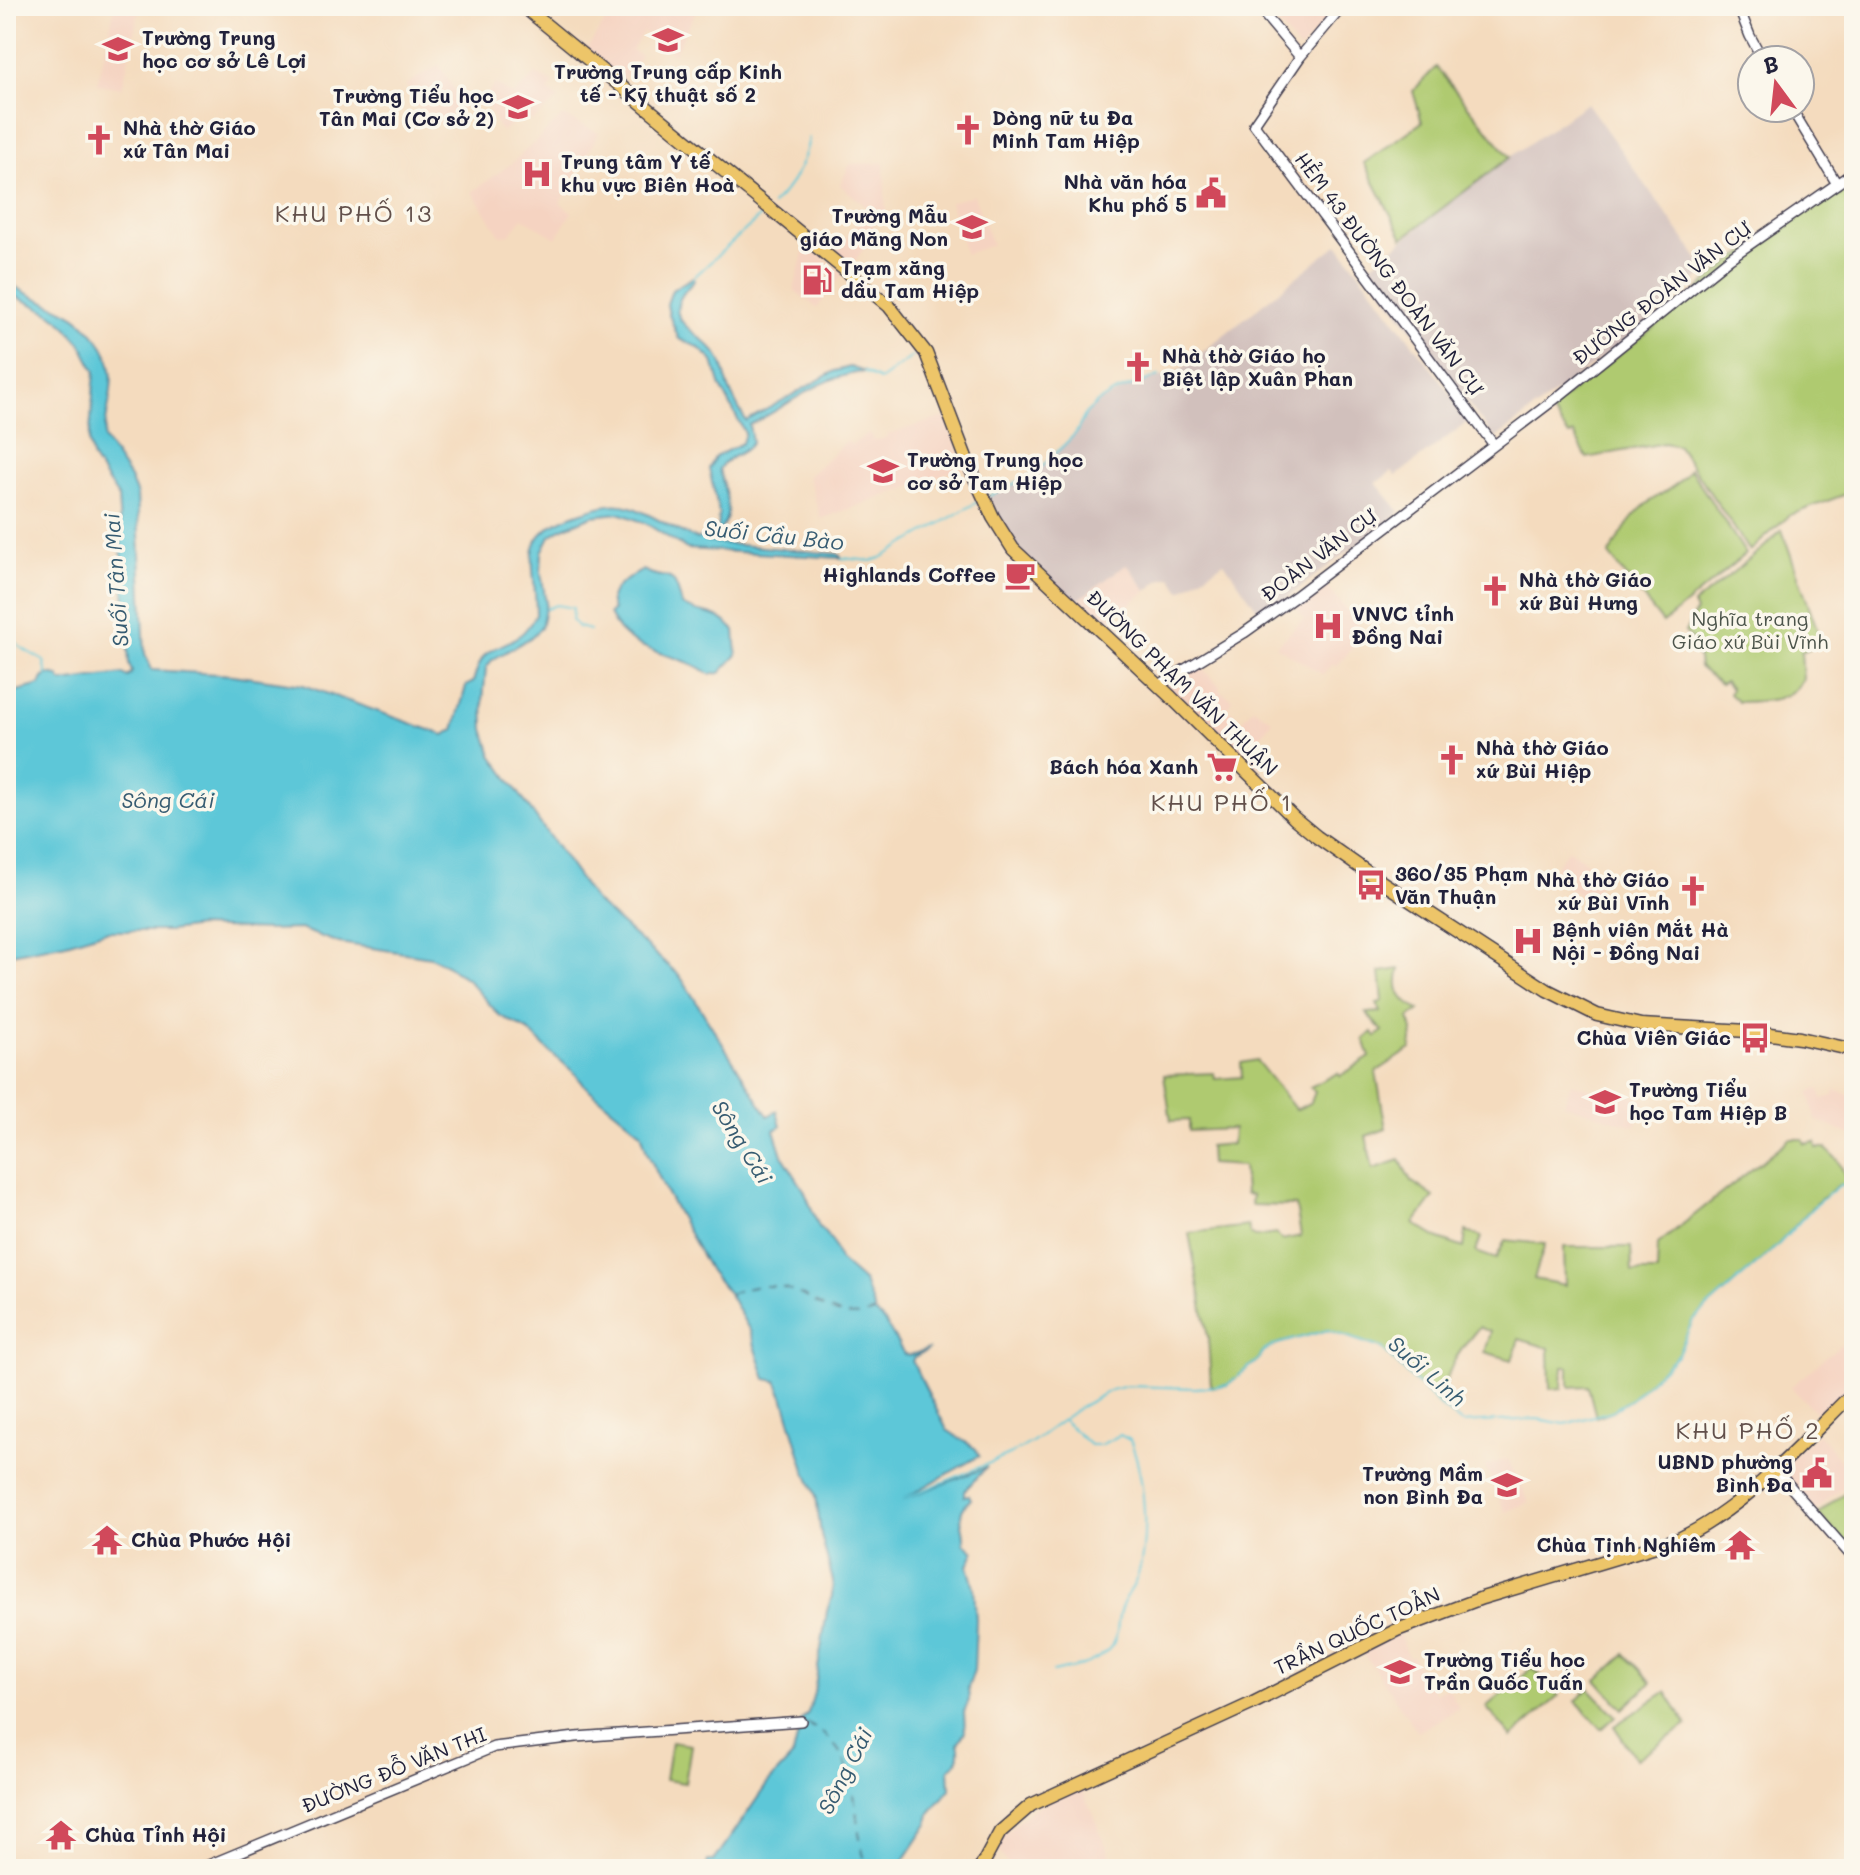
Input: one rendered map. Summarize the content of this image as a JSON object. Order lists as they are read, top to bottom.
{
  "streets": {
    "main road": ["ĐƯỜNG PHẠM VĂN THUẬN", "TRẦN QUỐC TOẢN"],
    "street": [
      "HẺM 43 ĐƯỜNG ĐOÀN VĂN CỰ",
      "ĐƯỜNG ĐOÀN VĂN CỰ",
      "ĐOÀN VĂN CỰ",
      "ĐƯỜNG ĐỖ VĂN THI"
    ]
  },
  "crossings": [
    ["HẺM 43 ĐƯỜNG ĐOÀN VĂN CỰ", "ĐƯỜNG ĐOÀN VĂN CỰ"],
    ["HẺM 43 ĐƯỜNG ĐOÀN VĂN CỰ", "ĐOÀN VĂN CỰ"],
    ["ĐƯỜNG ĐOÀN VĂN CỰ", "ĐOÀN VĂN CỰ"],
    ["ĐOÀN VĂN CỰ", "ĐƯỜNG PHẠM VĂN THUẬN"]
  ],
  "districts": ["KHU PHỐ 13", "KHU PHỐ 1", "KHU PHỐ 2"],
  "water": [
    "Suối Cầu Bào",
    "Suối Tân Mai",
    "Sông Cái",
    "Suối Linh"
  ],
  "parks": ["Nghĩa trang Giáo xứ Bùi Vĩnh"],
  "places": {
    "school or university": [
      "Trường Trung cấp Kinh tế - Kỹ thuật số 2",
      "Trường Trung học cơ sở Lê Lợi",
      "Trường Tiểu học Tân Mai (Cơ sở 2)",
      "Trường Mẫu giáo Măng Non",
      "Trường Trung học cơ sở Tam Hiệp",
      "Trường Tiểu học Tam Hiệp B",
      "Trường Mầm non Bình Đa",
      "Trường Tiểu học Trần Quốc Tuấn"
    ],
    "church": [
      "Dòng nữ tu Đa Minh Tam Hiệp",
      "Nhà thờ Giáo xứ Tân Mai",
      "Nhà thờ Giáo họ Biệt lập Xuân Phan",
      "Nhà thờ Giáo xứ Bùi Hưng",
      "Nhà thờ Giáo xứ Bùi Hiệp",
      "Nhà thờ Giáo xứ Bùi Vĩnh"
    ],
    "hospital": ["Trung tâm Y tế khu vực Biên Hoà", "VNVC tỉnh Đồng Nai", "Bệnh viện Mắt Hà Nội - Đồng Nai"],
    "public building": ["Nhà văn hóa Khu phố 5", "UBND phường Bình Đa"],
    "fuel station": ["Trạm xăng dầu Tam Hiệp"],
    "cafe": ["Highlands Coffee"],
    "supermarket": ["Bách hóa Xanh"],
    "bus stop": ["360/35 Phạm Văn Thuận", "Chùa Viên Giác"],
    "temple": ["Chùa Phước Hội", "Chùa Tịnh Nghiêm", "Chùa Tỉnh Hội"]
  },
  "north": "top"
}
